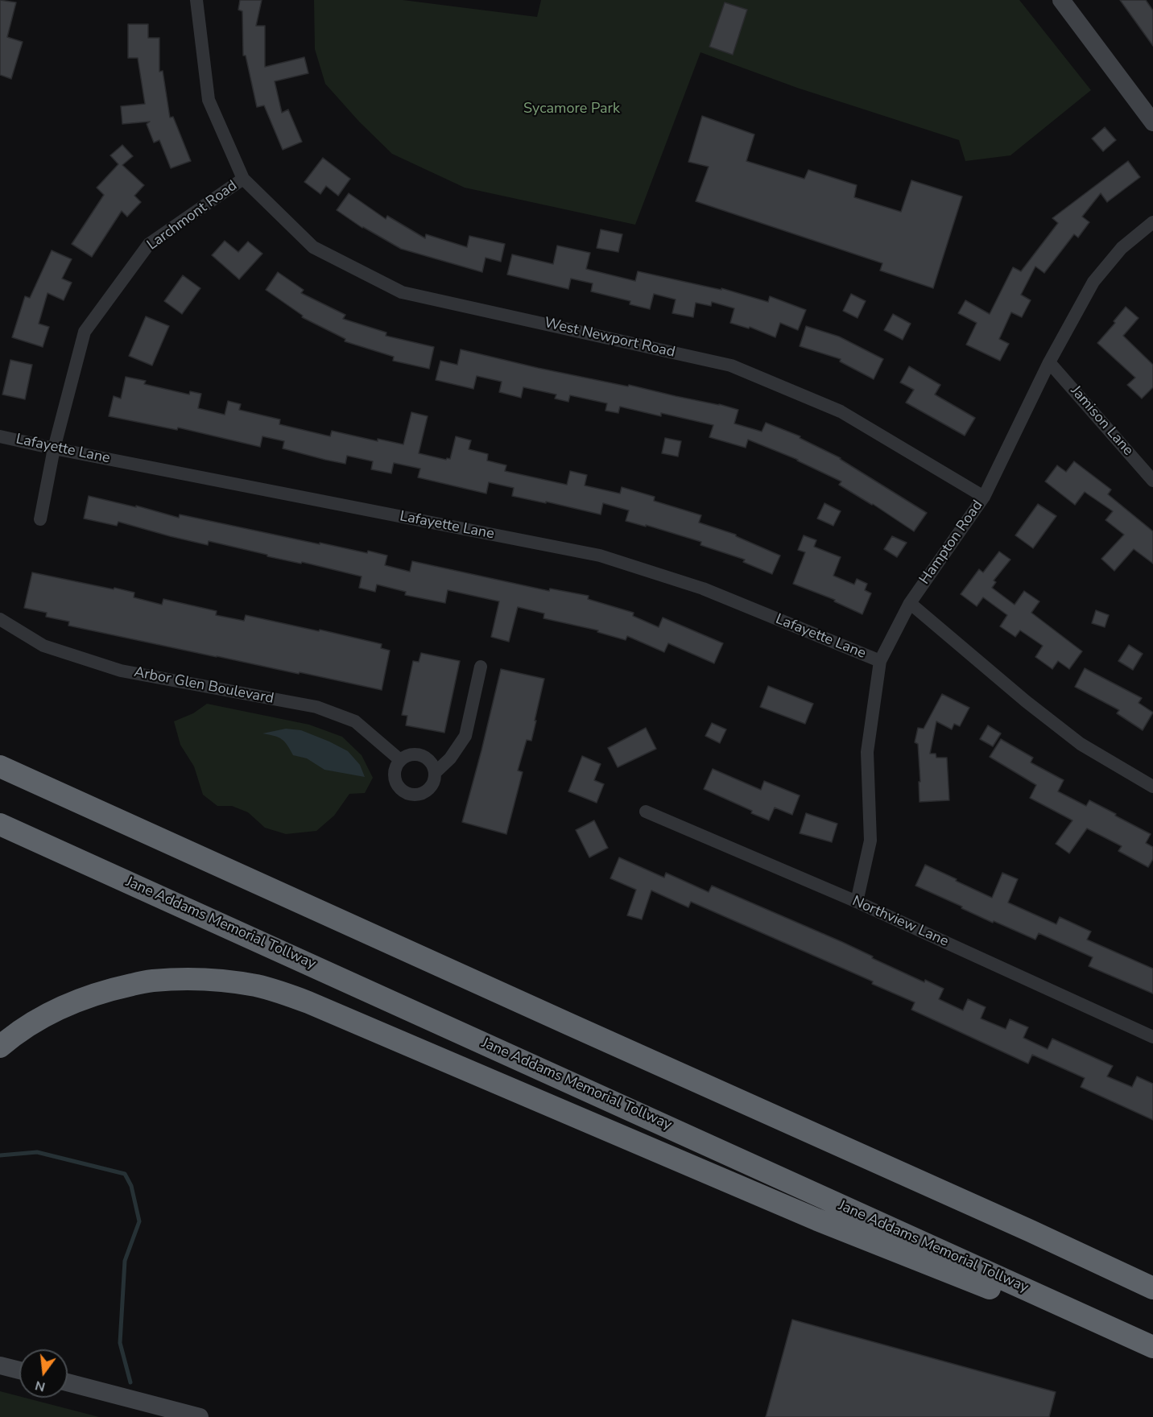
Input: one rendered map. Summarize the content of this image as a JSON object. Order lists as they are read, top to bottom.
{
  "streets": {
    "highway": ["Jane Addams Memorial Tollway"],
    "street": [
      "Larchmont Road",
      "West Newport Road",
      "Jamison Lane",
      "Lafayette Lane",
      "Hampton Road",
      "Arbor Glen Boulevard",
      "Northview Lane"
    ]
  },
  "crossings": [
    ["Larchmont Road", "West Newport Road"],
    ["Larchmont Road", "Lafayette Lane"],
    ["West Newport Road", "Hampton Road"],
    ["Jamison Lane", "Hampton Road"],
    ["Lafayette Lane", "Hampton Road"],
    ["Hampton Road", "Northview Lane"]
  ],
  "parks": ["Sycamore Park"],
  "north": "bottom"
}
